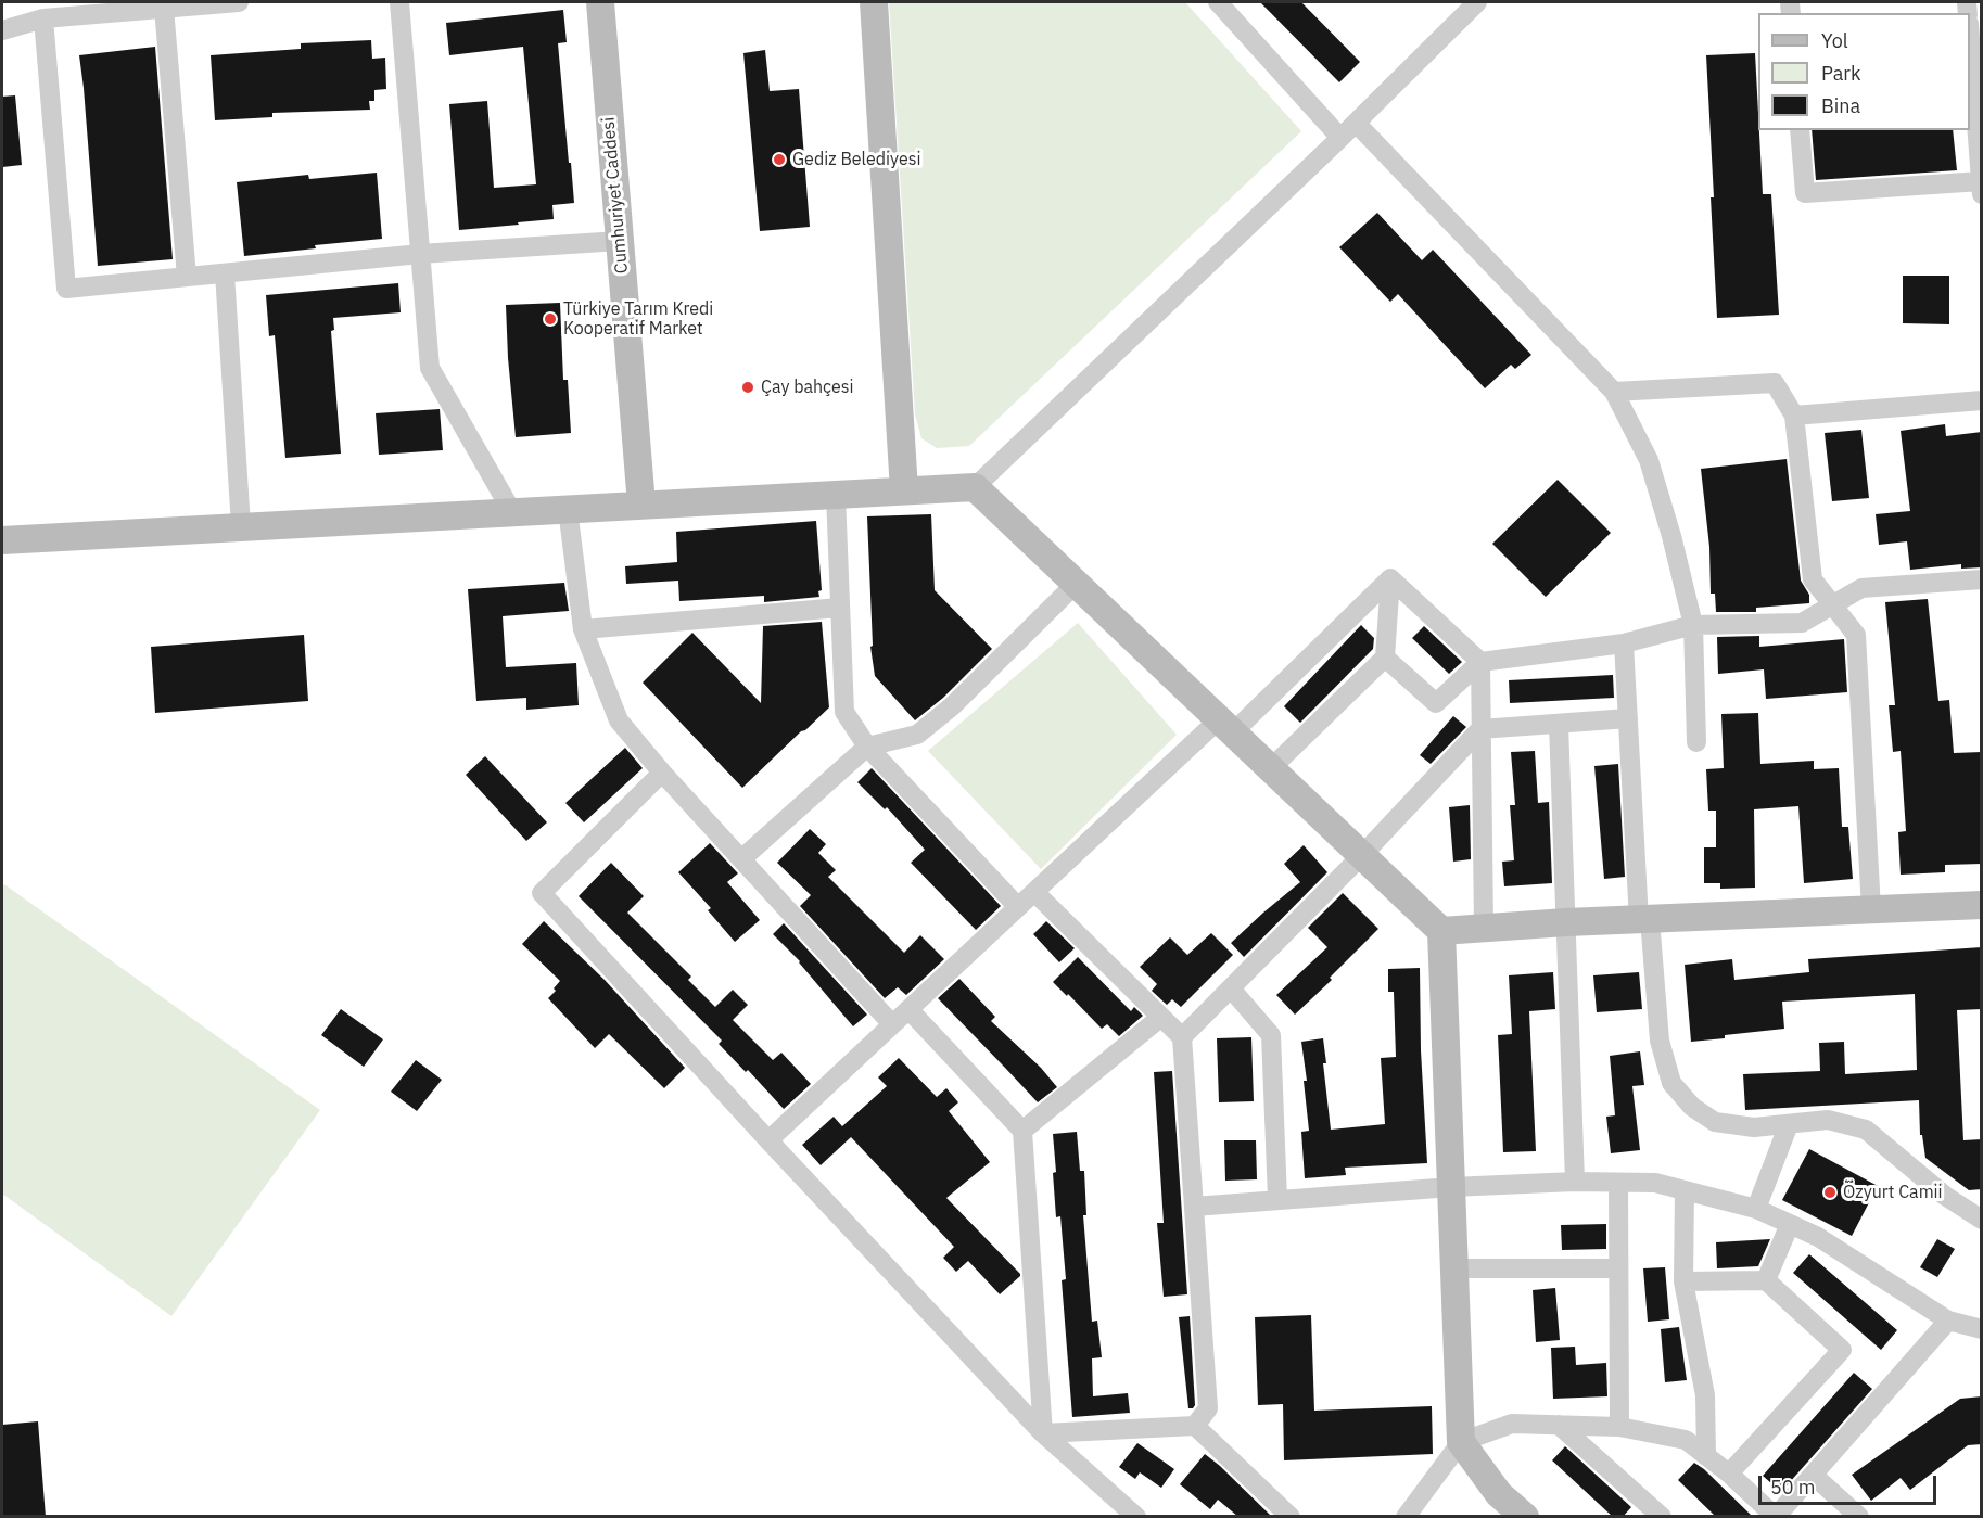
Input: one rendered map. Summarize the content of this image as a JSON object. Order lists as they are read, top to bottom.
{
  "streets": {
    "street": ["Cumhuriyet Caddesi"]
  },
  "places": [
    "Gediz Belediyesi",
    "Türkiye Tarım Kredi Kooperatif Market",
    "Çay bahçesi",
    "Özyurt Camii"
  ],
  "legend": ["Yol", "Park", "Bina"],
  "scale_bar": "50 m"
}
